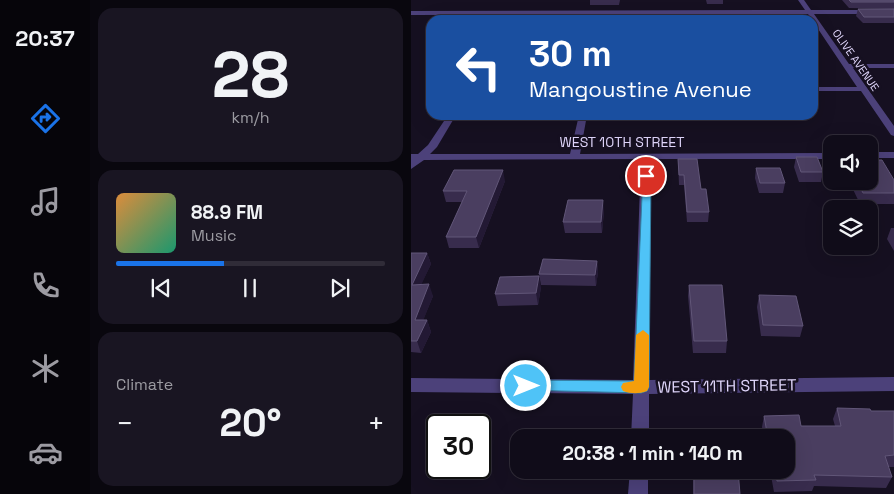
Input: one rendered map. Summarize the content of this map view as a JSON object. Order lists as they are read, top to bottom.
{
  "streets": {
    "street": ["OLIVE AVENUE", "WEST 10TH STREET", "WEST 11TH STREET"]
  },
  "page": {
    "tabs": "20:37",
    "tile": [
      ["28", "km/h"],
      "Climate"
    ],
    "turn": ["30 m", "Mangoustine Avenue"],
    "song": ["88.9 FM", "Music"],
    "heat": ["−", "20°", "+"],
    "limit": "30",
    "trip": "20:38 · 1 min · 140 m"
  }
}
